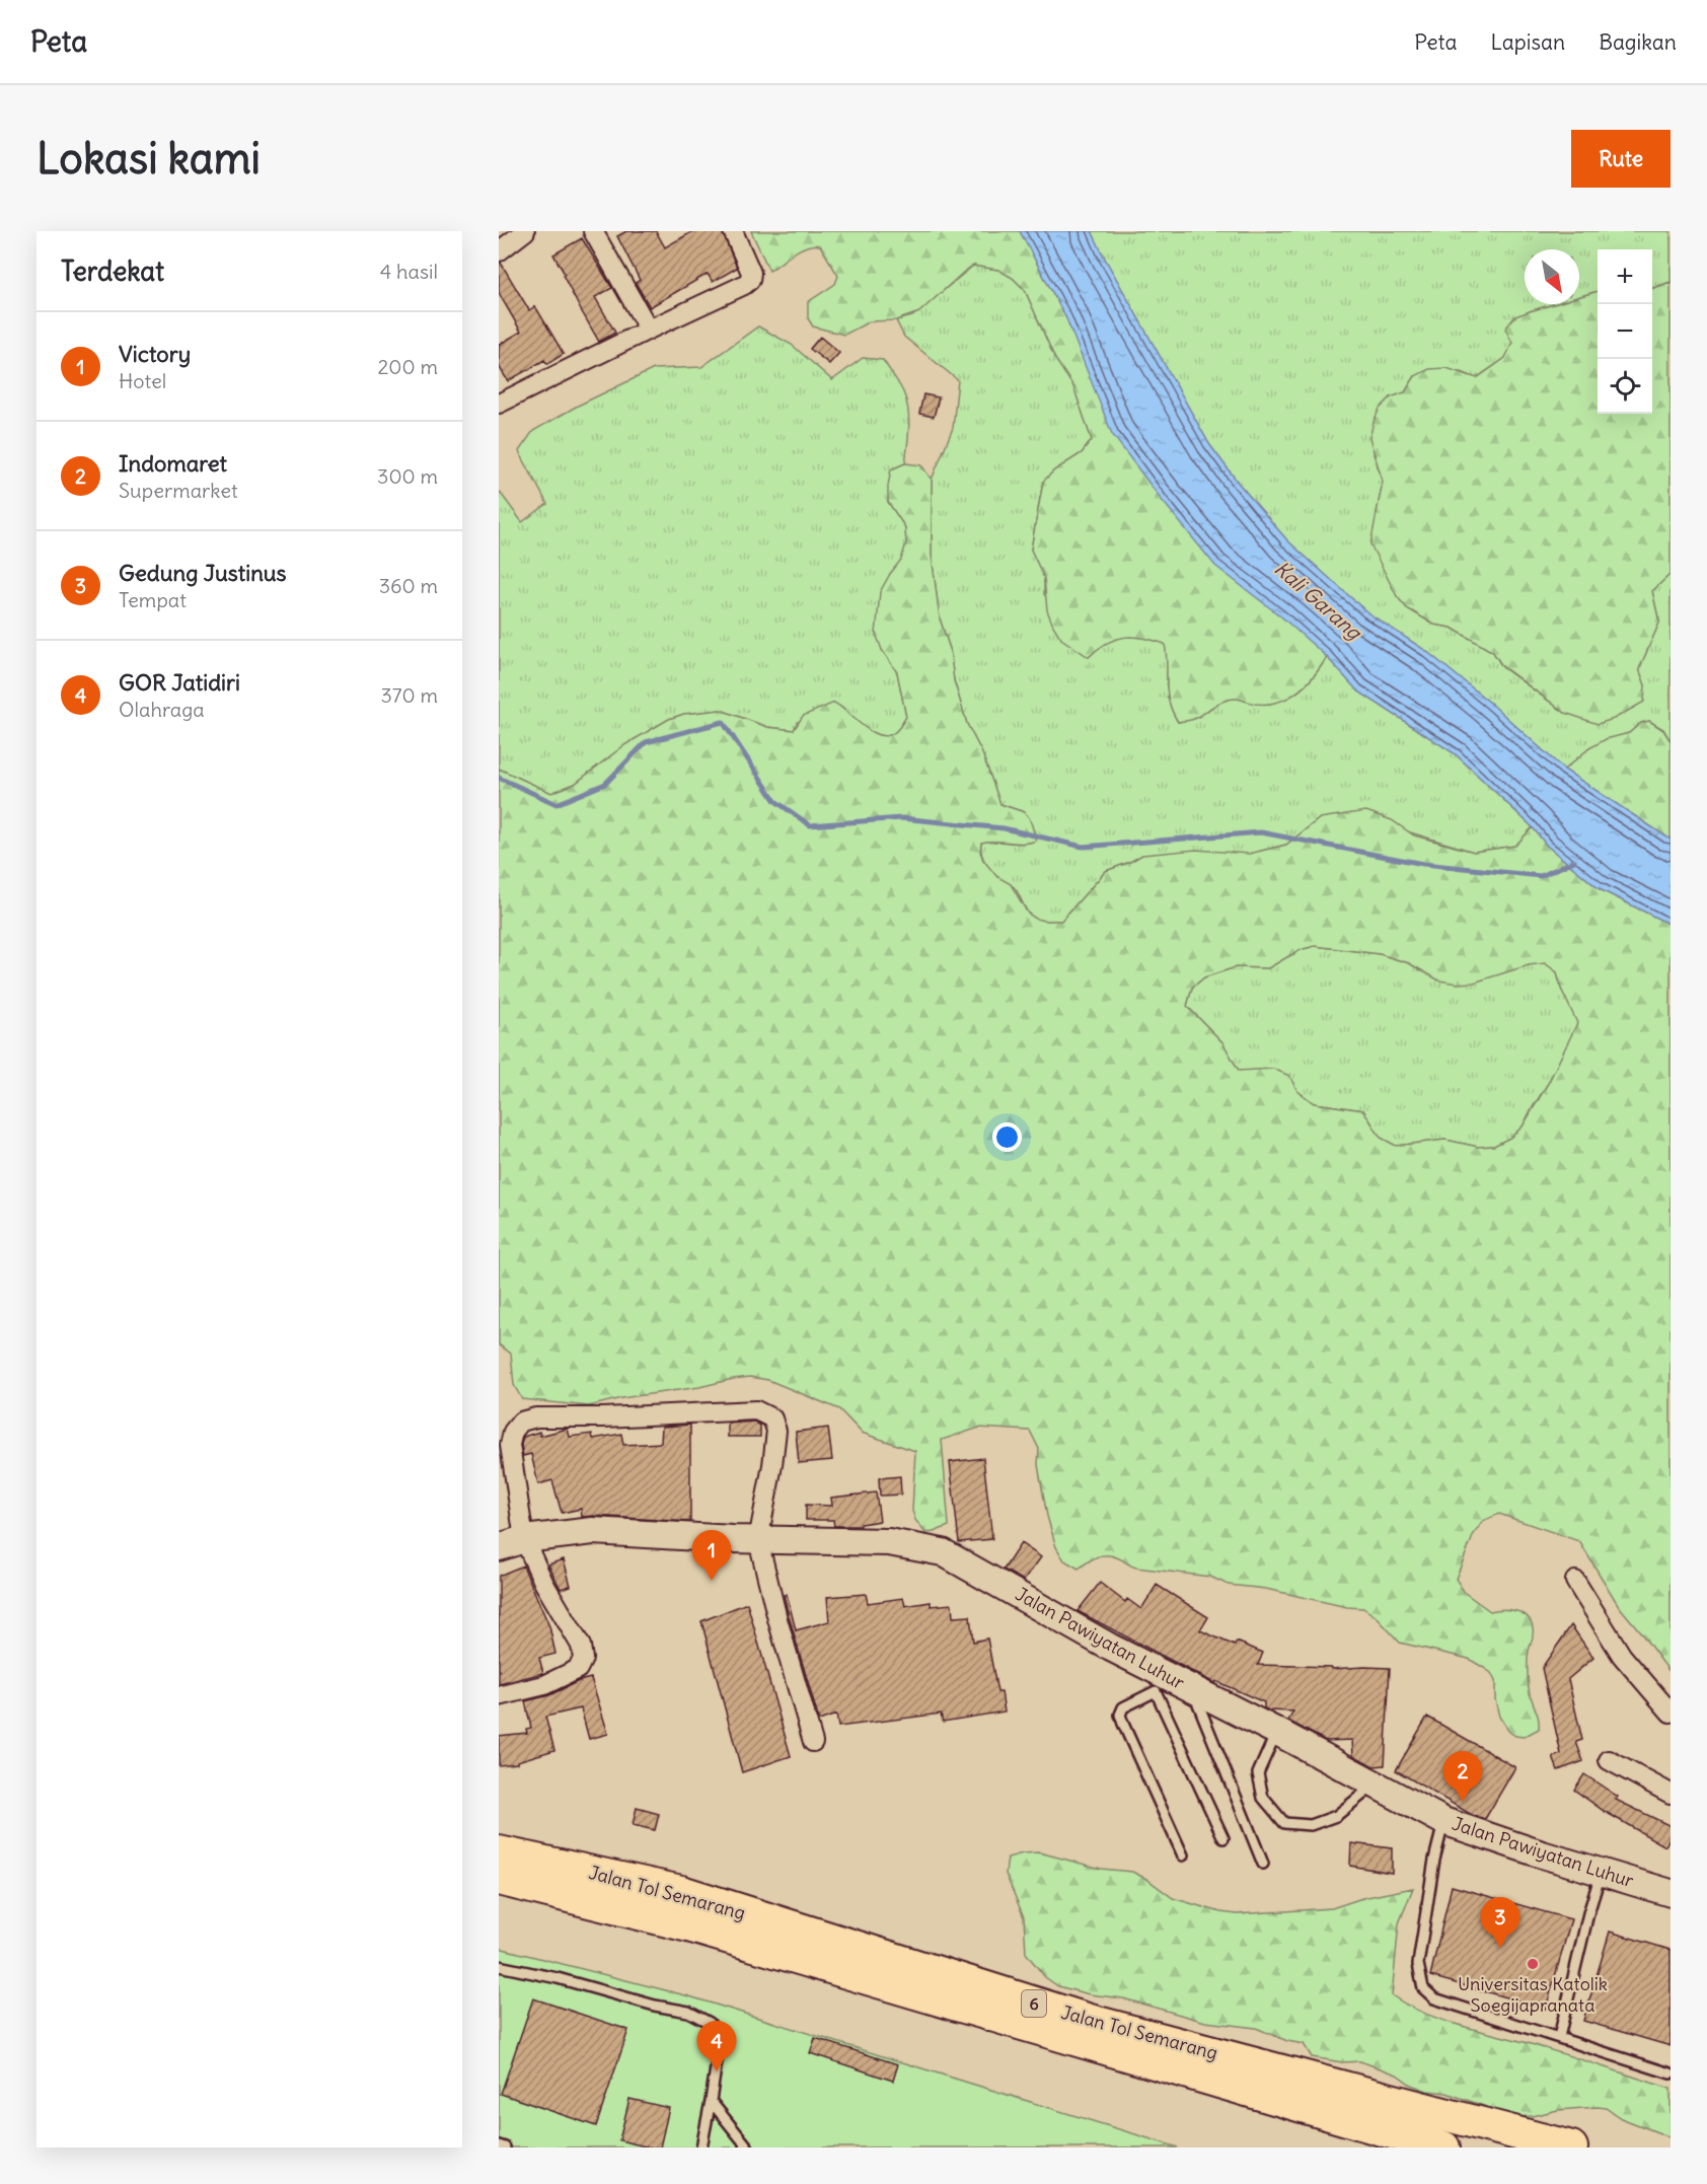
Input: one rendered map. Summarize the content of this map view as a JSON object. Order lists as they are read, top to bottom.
{
  "streets": {
    "highway": ["Jalan Tol Semarang", "6"],
    "main road": ["Jalan Pawiyatan Luhur"]
  },
  "water": ["Kali Garang"],
  "places": ["Universitas Katolik Soegijapranata"],
  "north": "bottom right",
  "page": {
    "header": "Peta",
    "nav": ["Peta", "Lapisan", "Bagikan"],
    "buttons": "Rute",
    "title": "Lokasi kami",
    "heading": ["Terdekat", "4 hasil"],
    "map_buttons": ["+", "−"],
    "list": [
      {
        "mark": "1",
        "name": "Victory",
        "note": "Hotel",
        "value": "200 m"
      },
      {
        "mark": "2",
        "name": "Indomaret",
        "note": "Supermarket",
        "value": "300 m"
      },
      {
        "mark": "3",
        "name": "Gedung Justinus",
        "note": "Tempat",
        "value": "360 m"
      },
      {
        "mark": "4",
        "name": "GOR Jatidiri",
        "note": "Olahraga",
        "value": "370 m"
      }
    ],
    "pins": [
      "1",
      "2",
      "3",
      "4"
    ]
  }
}
